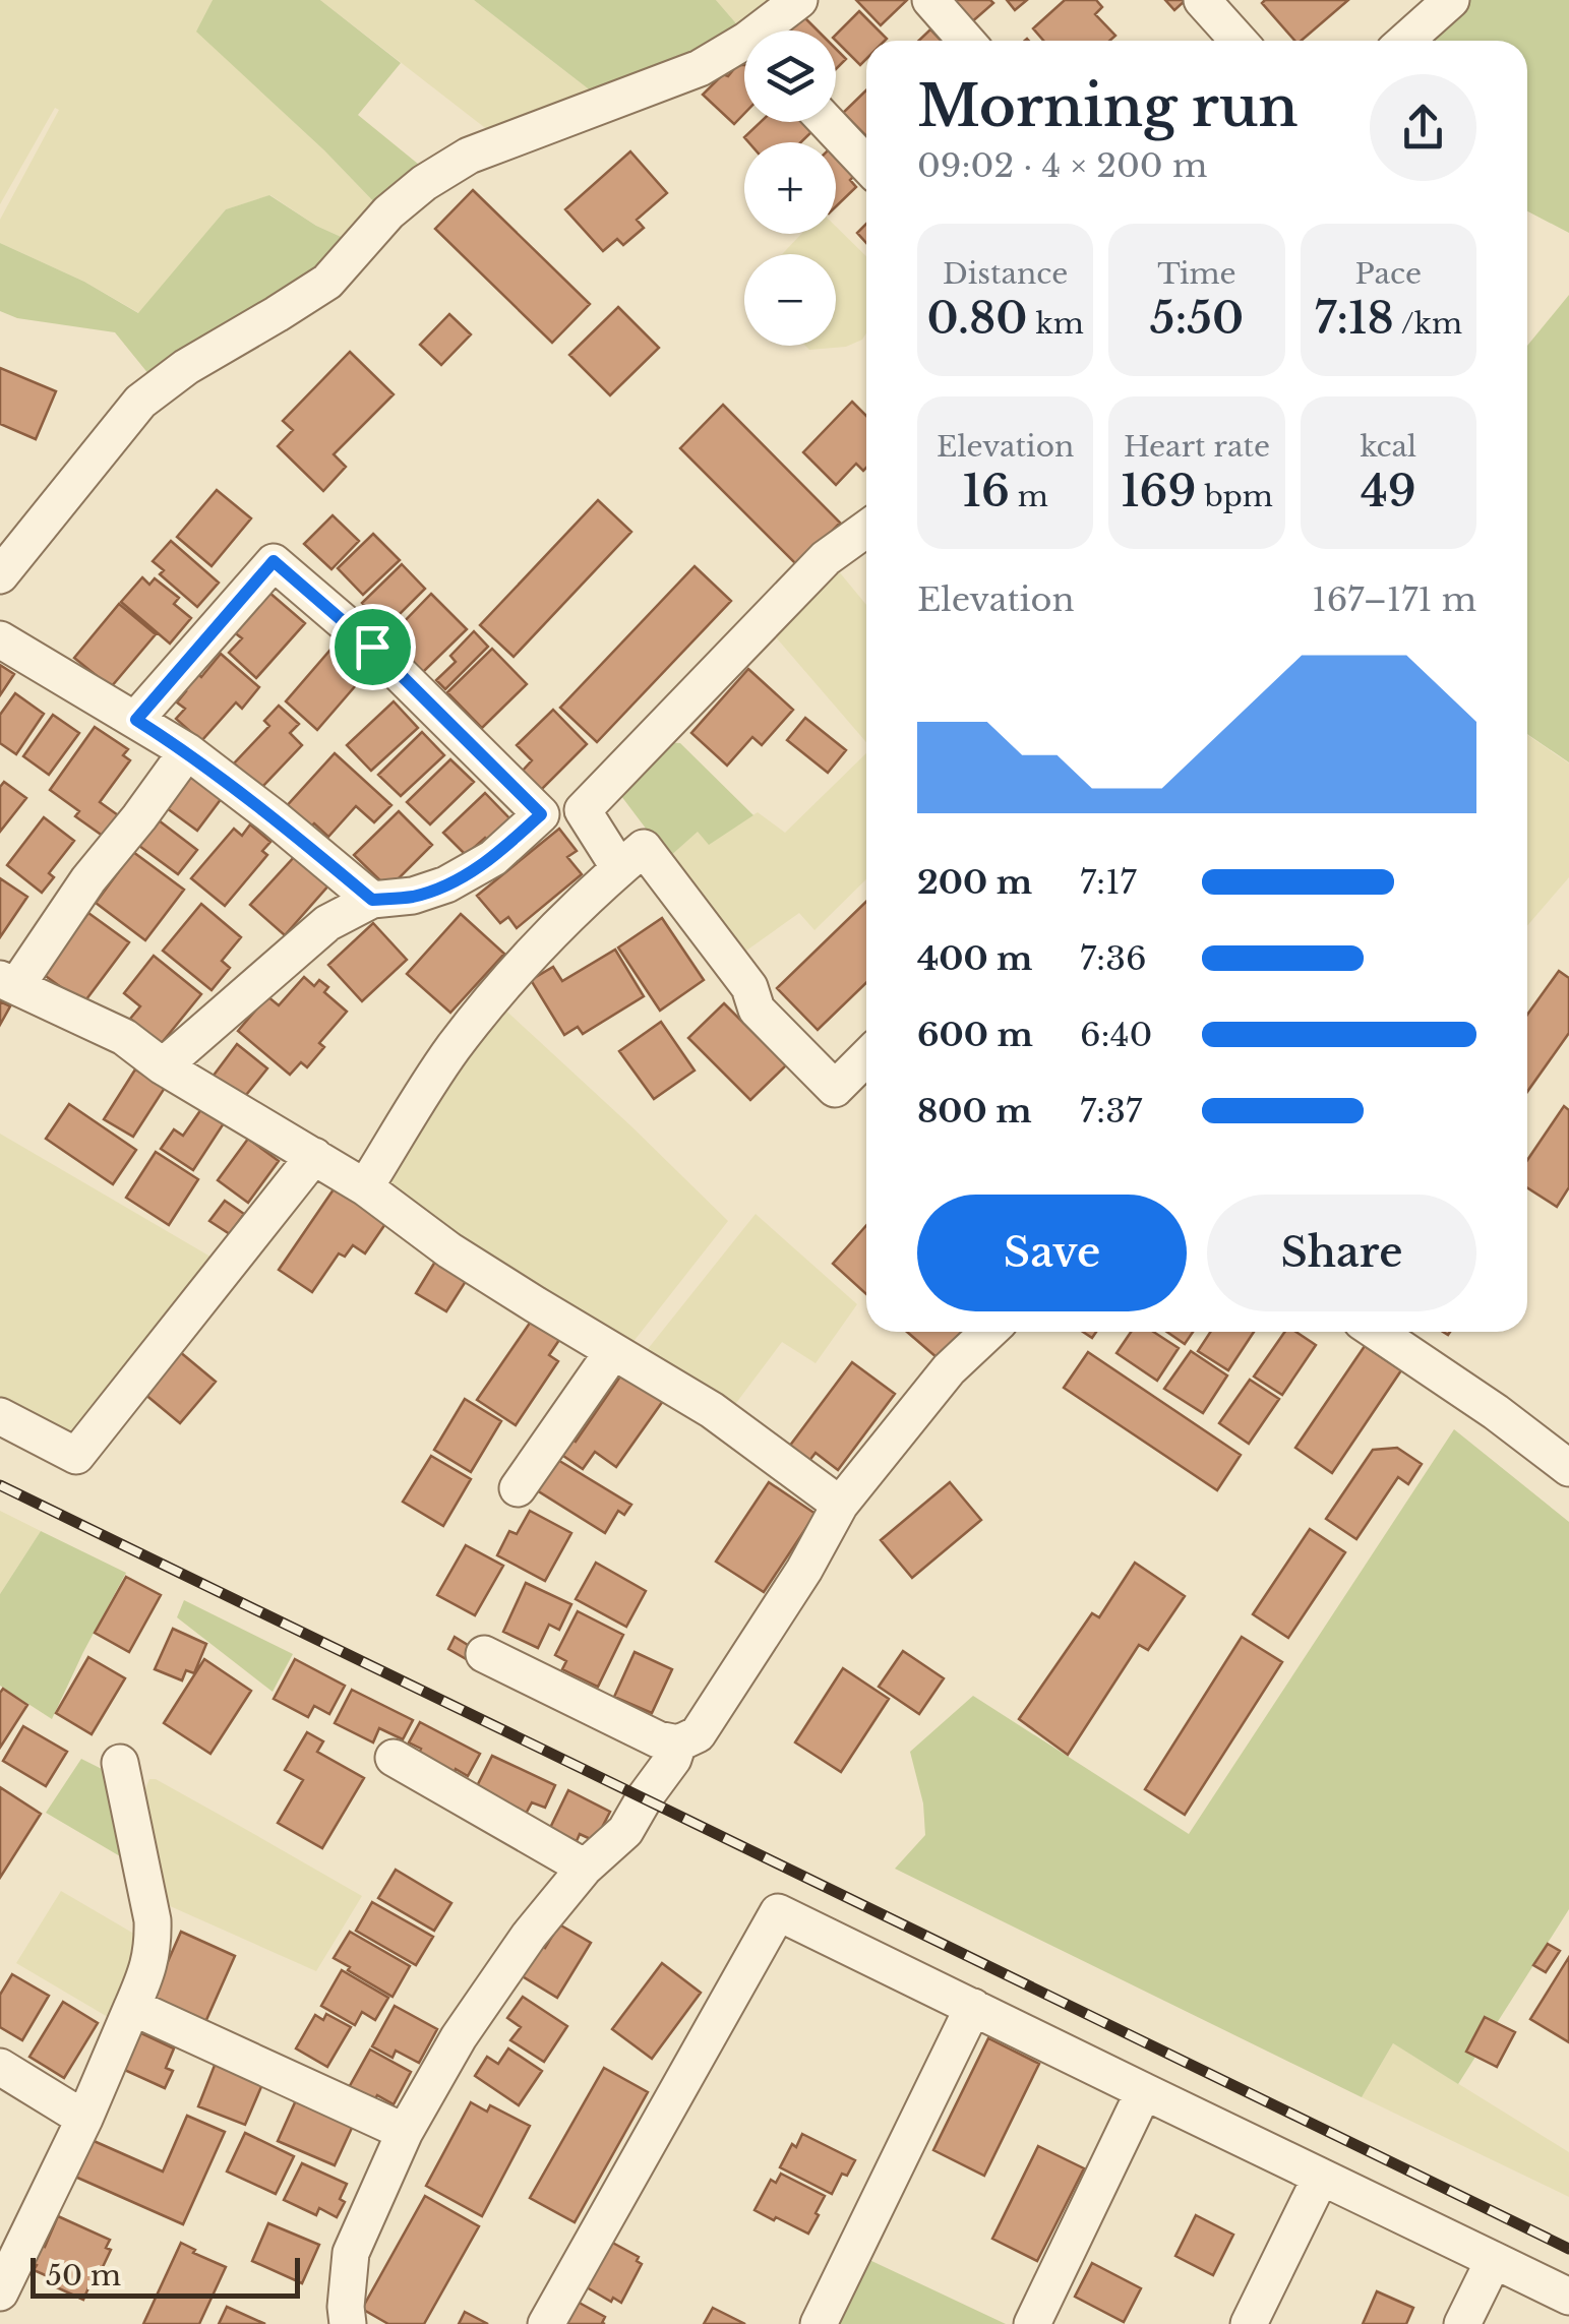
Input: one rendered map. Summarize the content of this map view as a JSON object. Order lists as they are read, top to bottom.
{
  "scale_bar": "50 m",
  "page": {
    "map_buttons": ["+", "−"],
    "heading": ["Morning run", "09:02 · 4 × 200 m"],
    "stats": [
      ["Distance", "0.80 km"],
      ["Time", "5:50"],
      ["Pace", "7:18 /km"],
      ["Elevation", "16 m"],
      ["Heart rate", "169 bpm"],
      ["kcal", "49"]
    ],
    "chart": ["Elevation", "167–171 m"],
    "list": [
      {
        "name": "200 m",
        "note": "7:17"
      },
      {
        "name": "400 m",
        "note": "7:36"
      },
      {
        "name": "600 m",
        "note": "6:40"
      },
      {
        "name": "800 m",
        "note": "7:37"
      }
    ],
    "buttons": ["Save", "Share"],
    "scale": "50 m"
  }
}
